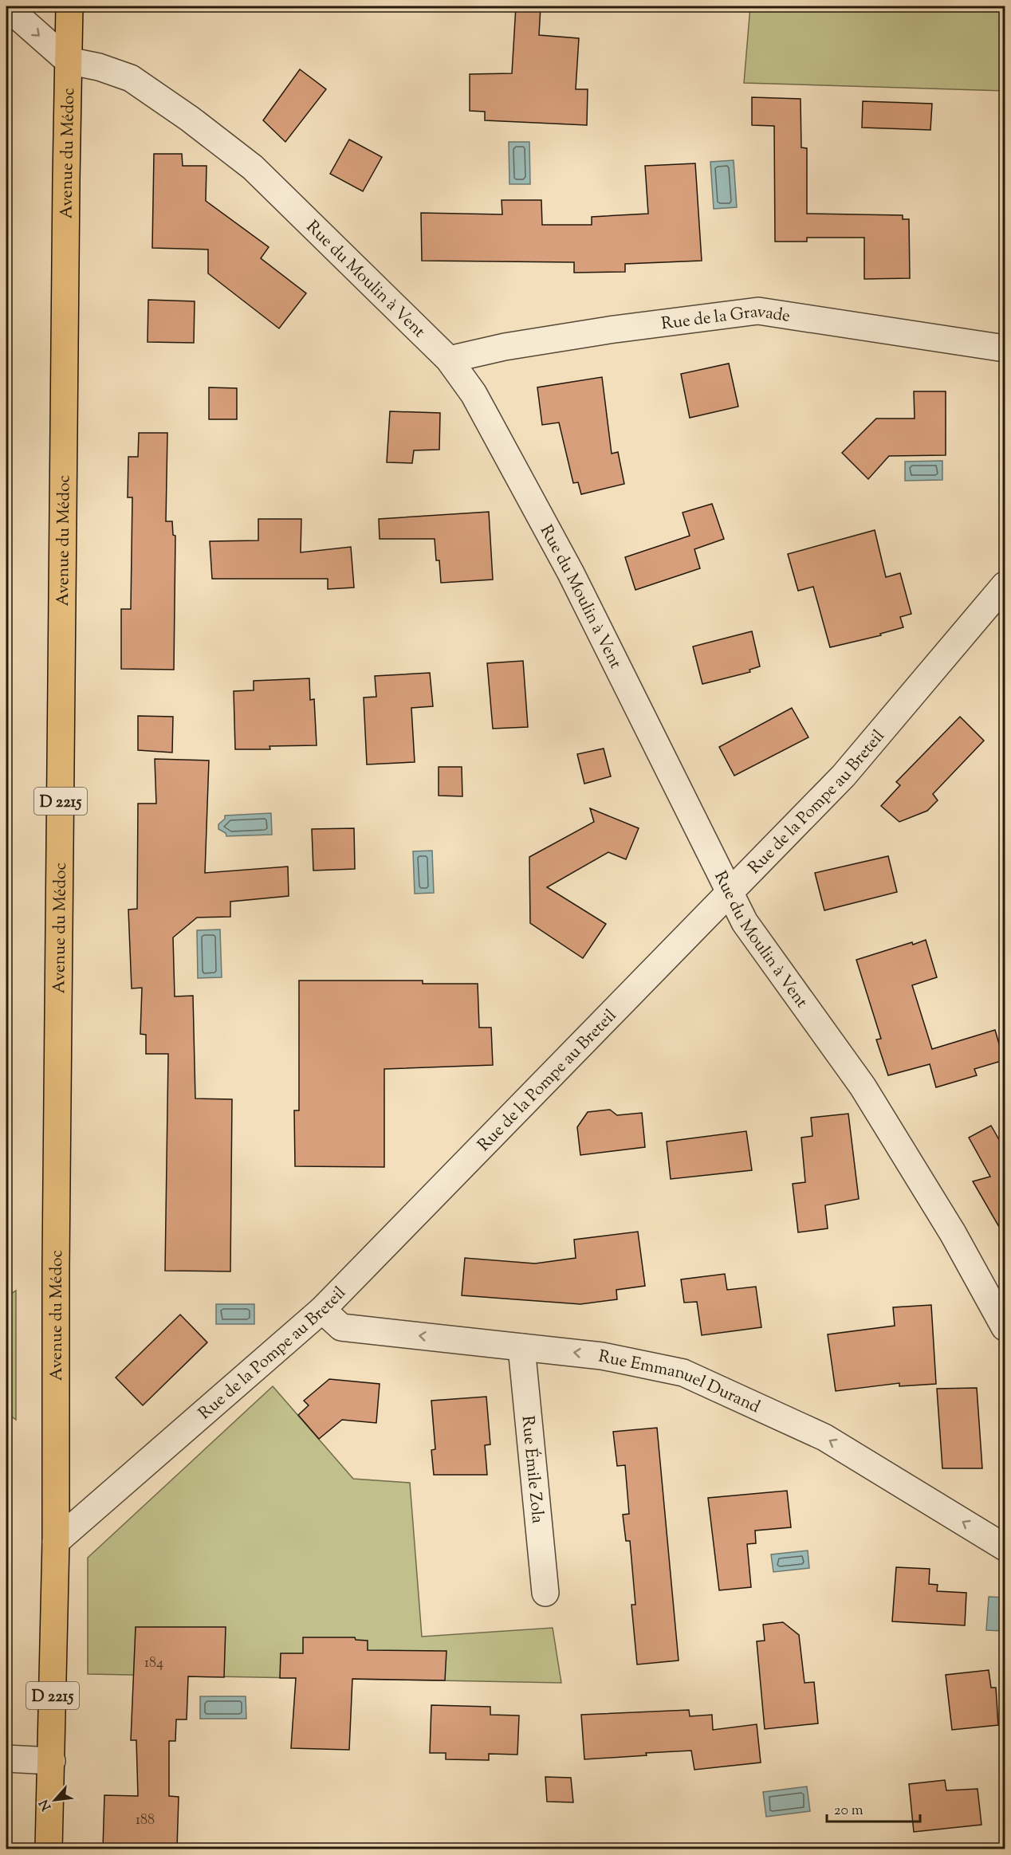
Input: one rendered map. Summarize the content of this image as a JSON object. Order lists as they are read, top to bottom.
{
  "streets": {
    "main road": ["Avenue du Médoc", "D 2215"],
    "street": [
      "Rue du Moulin à Vent",
      "Rue de la Gravade",
      "Rue de la Pompe au Breteil",
      "Rue Emmanuel Durand",
      "Rue Émile Zola"
    ]
  },
  "crossings": [
    ["Avenue du Médoc", "Rue du Moulin à Vent"],
    ["Avenue du Médoc", "Rue de la Pompe au Breteil"],
    ["Rue du Moulin à Vent", "Rue de la Gravade"],
    ["Rue du Moulin à Vent", "Rue de la Pompe au Breteil"],
    ["Rue de la Pompe au Breteil", "Rue Emmanuel Durand"],
    ["Rue Emmanuel Durand", "Rue Émile Zola"]
  ],
  "one_way": ["Rue Emmanuel Durand"],
  "house_numbers": ["184", "188"],
  "scale_bar": "20 m",
  "north": "bottom left"
}
